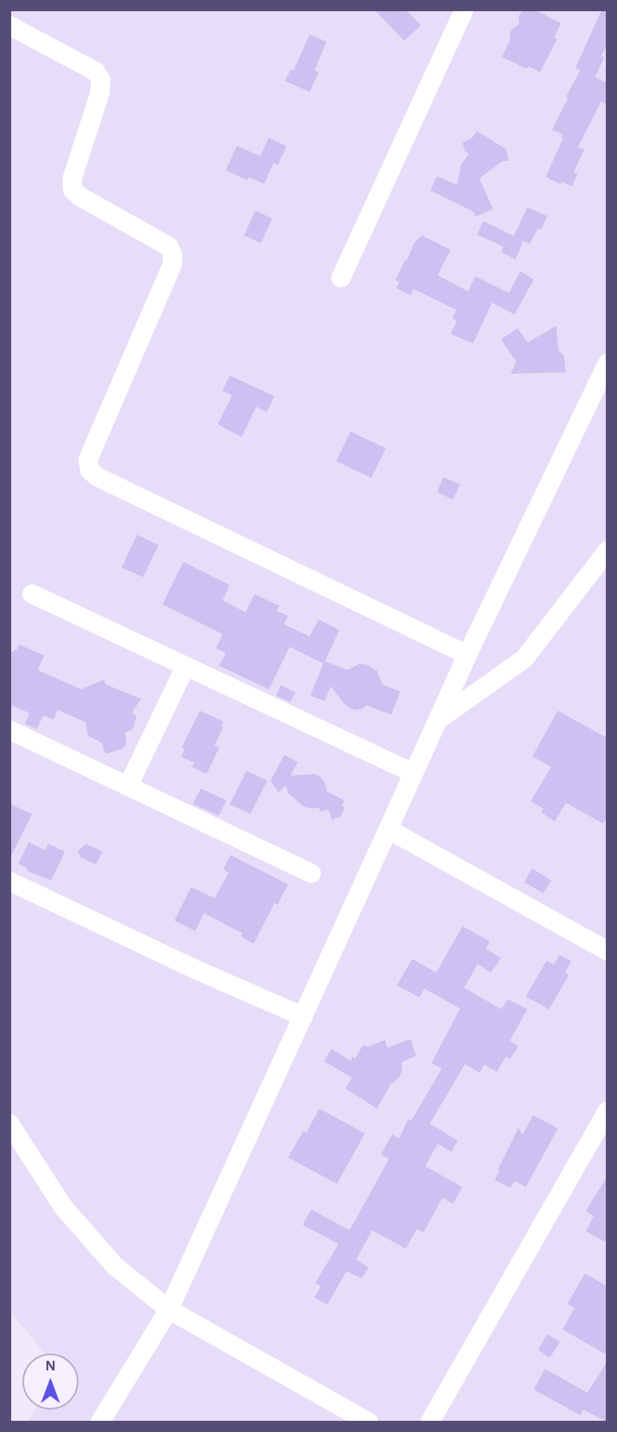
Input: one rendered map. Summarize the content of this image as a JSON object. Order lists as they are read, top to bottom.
{
  "north": "top"
}
